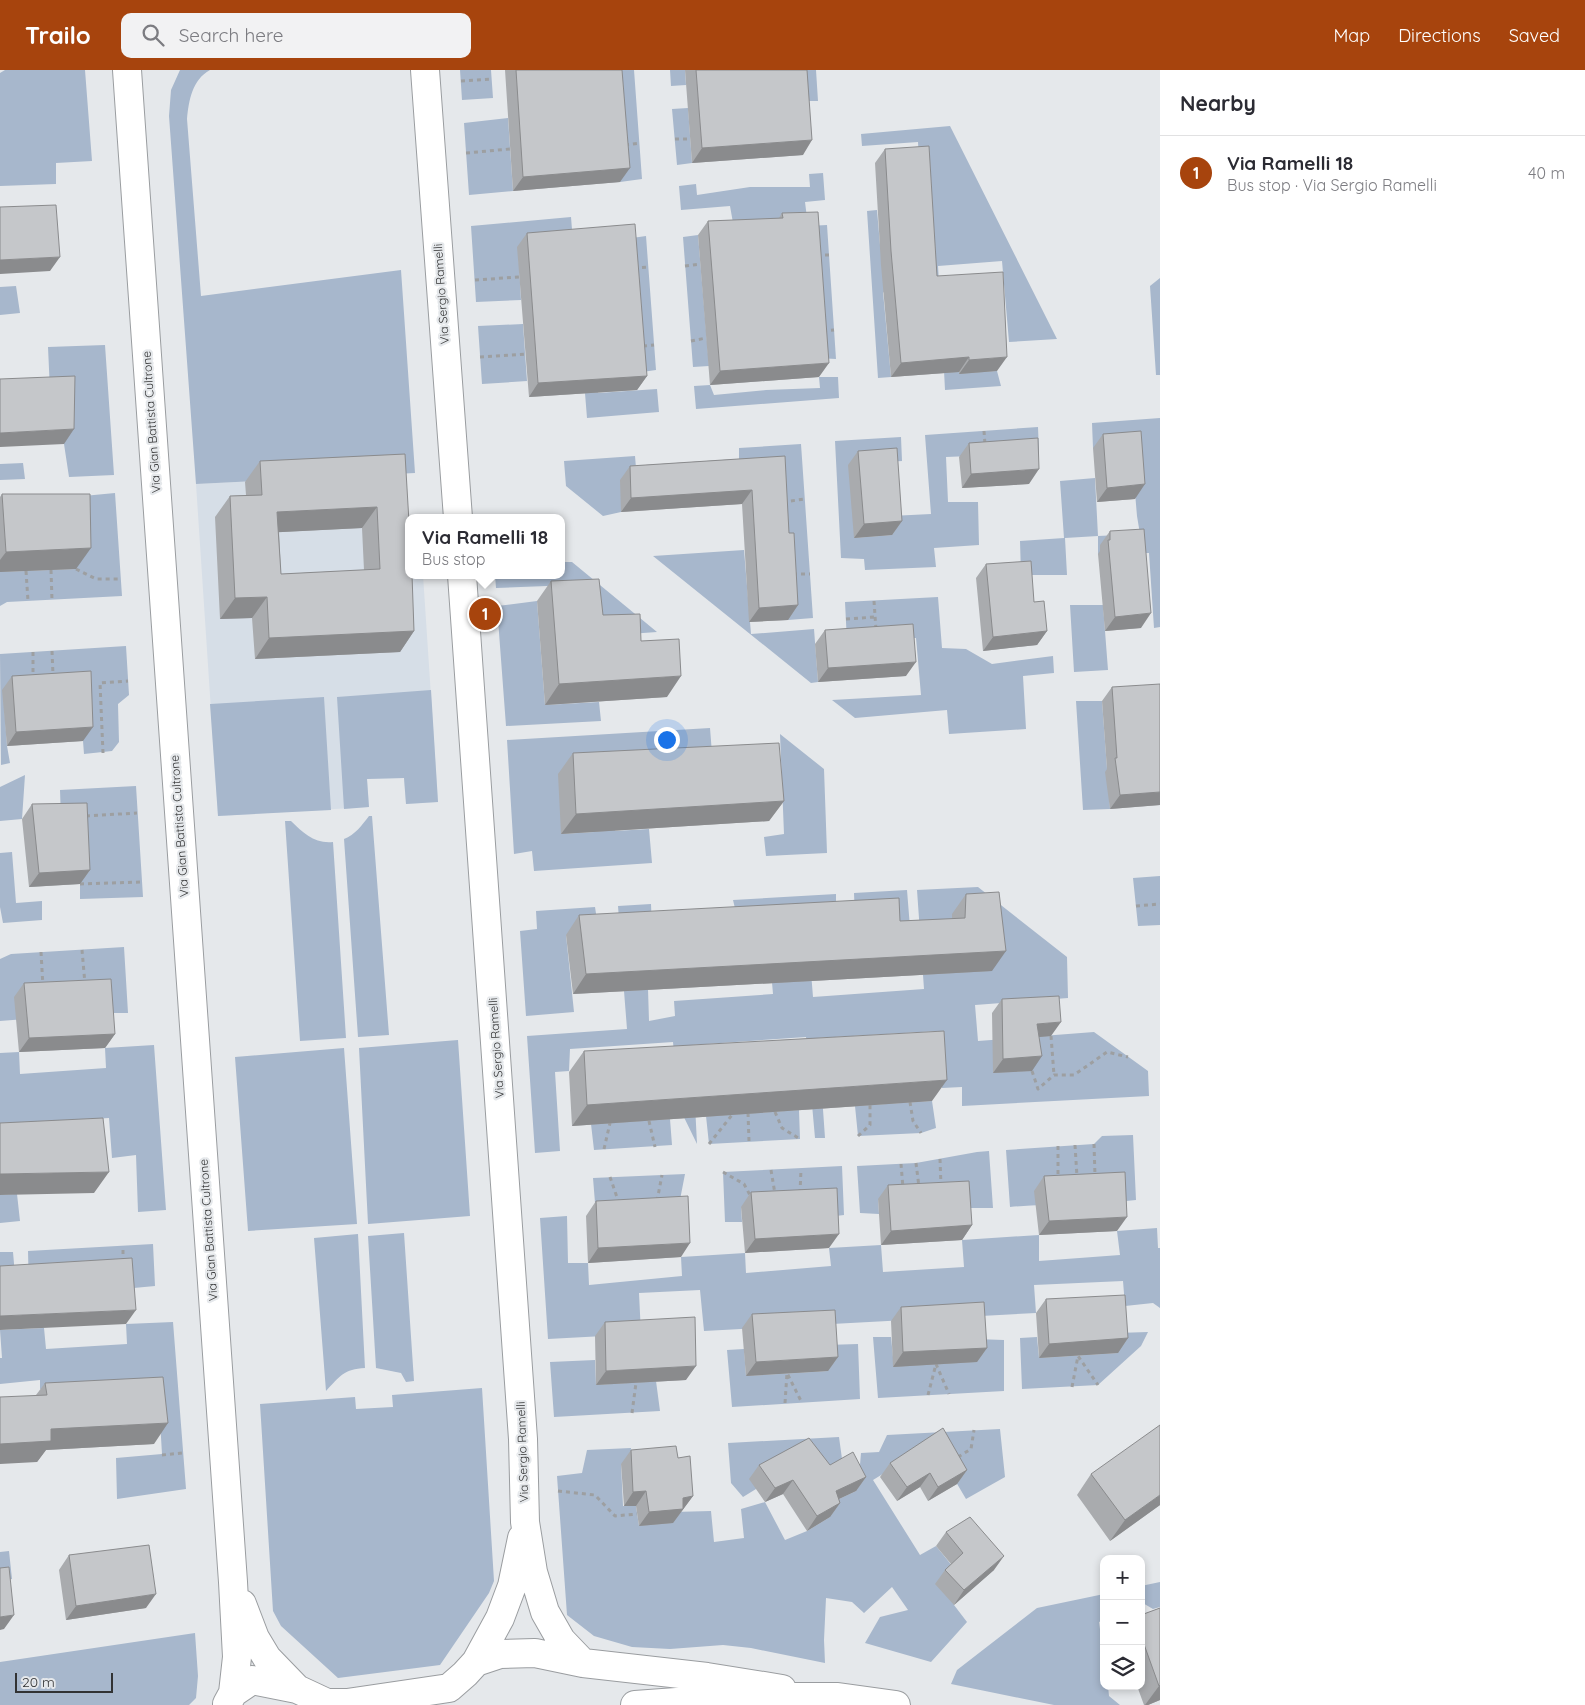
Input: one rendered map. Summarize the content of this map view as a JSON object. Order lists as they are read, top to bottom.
{
  "streets": {
    "street": ["Via Sergio Ramelli", "Via Gian Battista Cultrone"]
  },
  "scale_bar": "20 m",
  "page": {
    "header": "Trailo",
    "search": "Search here",
    "nav": ["Map", "Directions", "Saved"],
    "heading": "Nearby",
    "list": [
      {
        "mark": "1",
        "name": "Via Ramelli 18",
        "note": "Bus stop · Via Sergio Ramelli",
        "value": "40 m"
      }
    ],
    "popup": ["Via Ramelli 18", "Bus stop"],
    "pins": "1",
    "map_buttons": ["+", "−"],
    "scale": "20 m"
  }
}
